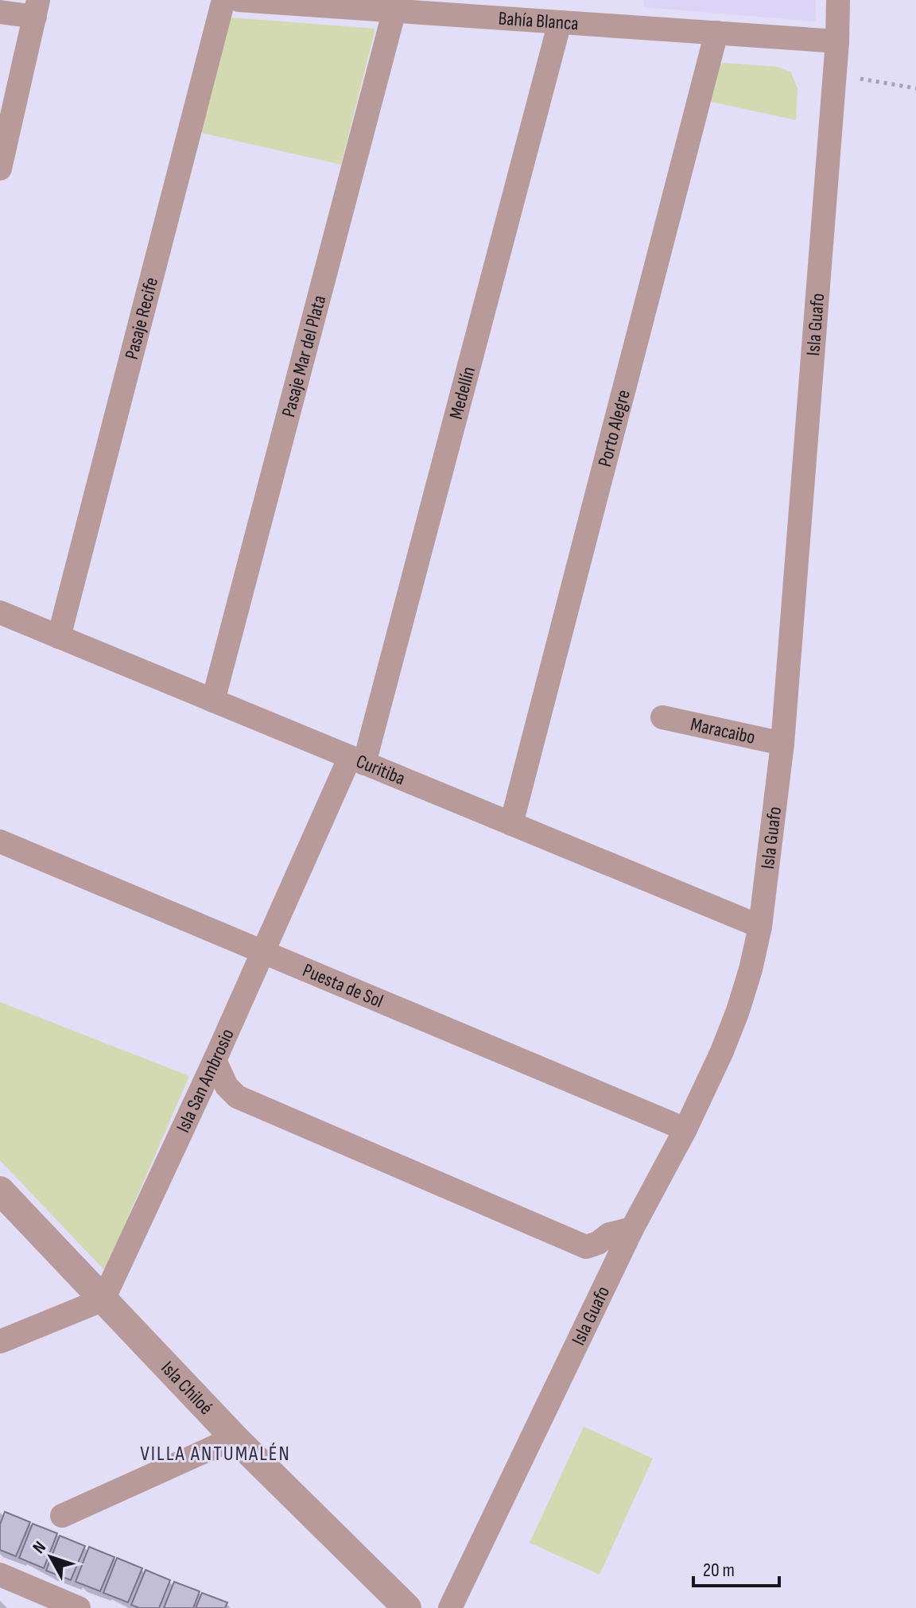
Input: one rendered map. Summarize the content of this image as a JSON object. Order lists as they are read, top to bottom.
{
  "streets": {
    "street": [
      "Bahía Blanca",
      "Pasaje Recife",
      "Isla Guafo",
      "Pasaje Mar del Plata",
      "Medellín",
      "Porto Alegre",
      "Maracaibo",
      "Curitiba",
      "Puesta de Sol",
      "Isla San Ambrosio",
      "Isla Chiloé"
    ]
  },
  "crossings": [
    ["Bahía Blanca", "Isla Guafo"],
    ["Bahía Blanca", "Pasaje Mar del Plata"],
    ["Bahía Blanca", "Medellín"],
    ["Bahía Blanca", "Porto Alegre"],
    ["Pasaje Recife", "Curitiba"],
    ["Isla Guafo", "Maracaibo"],
    ["Isla Guafo", "Curitiba"],
    ["Isla Guafo", "Puesta de Sol"],
    ["Pasaje Mar del Plata", "Curitiba"],
    ["Medellín", "Curitiba"],
    ["Medellín", "Isla San Ambrosio"],
    ["Porto Alegre", "Curitiba"],
    ["Curitiba", "Isla San Ambrosio"],
    ["Puesta de Sol", "Isla San Ambrosio"],
    ["Isla San Ambrosio", "Isla Chiloé"]
  ],
  "districts": ["VILLA ANTUMALÉN"],
  "scale_bar": "20 m",
  "north": "top left"
}
